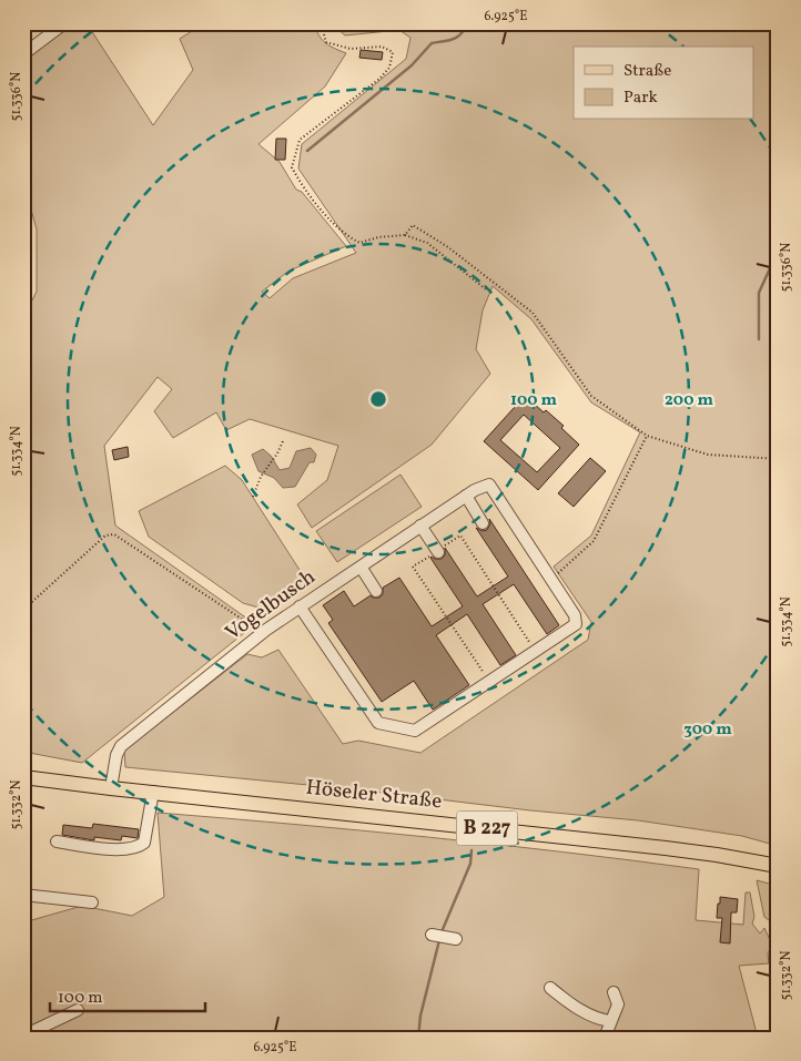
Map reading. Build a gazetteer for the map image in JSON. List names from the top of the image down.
{
  "streets": {
    "main road": ["Höseler Straße", "B 227"],
    "street": ["Vogelbusch"]
  },
  "crossings": [
    ["Vogelbusch", "B 227"],
    ["Höseler Straße", "B 227"]
  ],
  "legend": ["Straße", "Park"],
  "scale_bar": "100 m",
  "coordinates": [
    "6.925°E",
    "51.336°N",
    "51.334°N",
    "51.332°N"
  ],
  "rings": ["100 m", "200 m", "300 m"]
}
